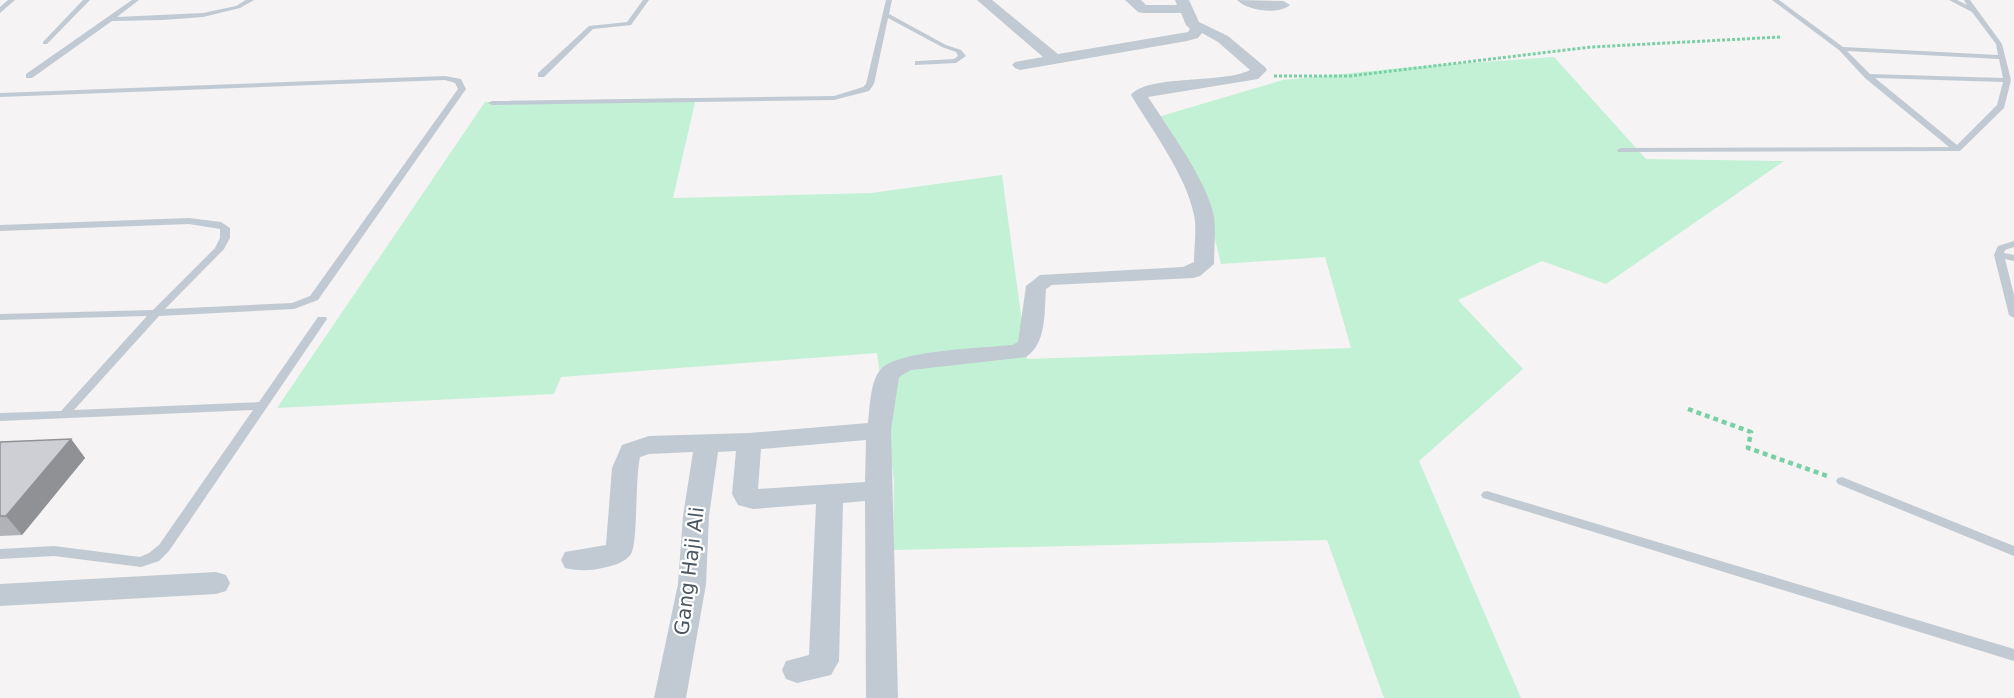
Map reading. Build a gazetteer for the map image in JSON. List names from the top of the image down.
{
  "streets": {
    "street": ["Gang Haji Ali"]
  }
}
